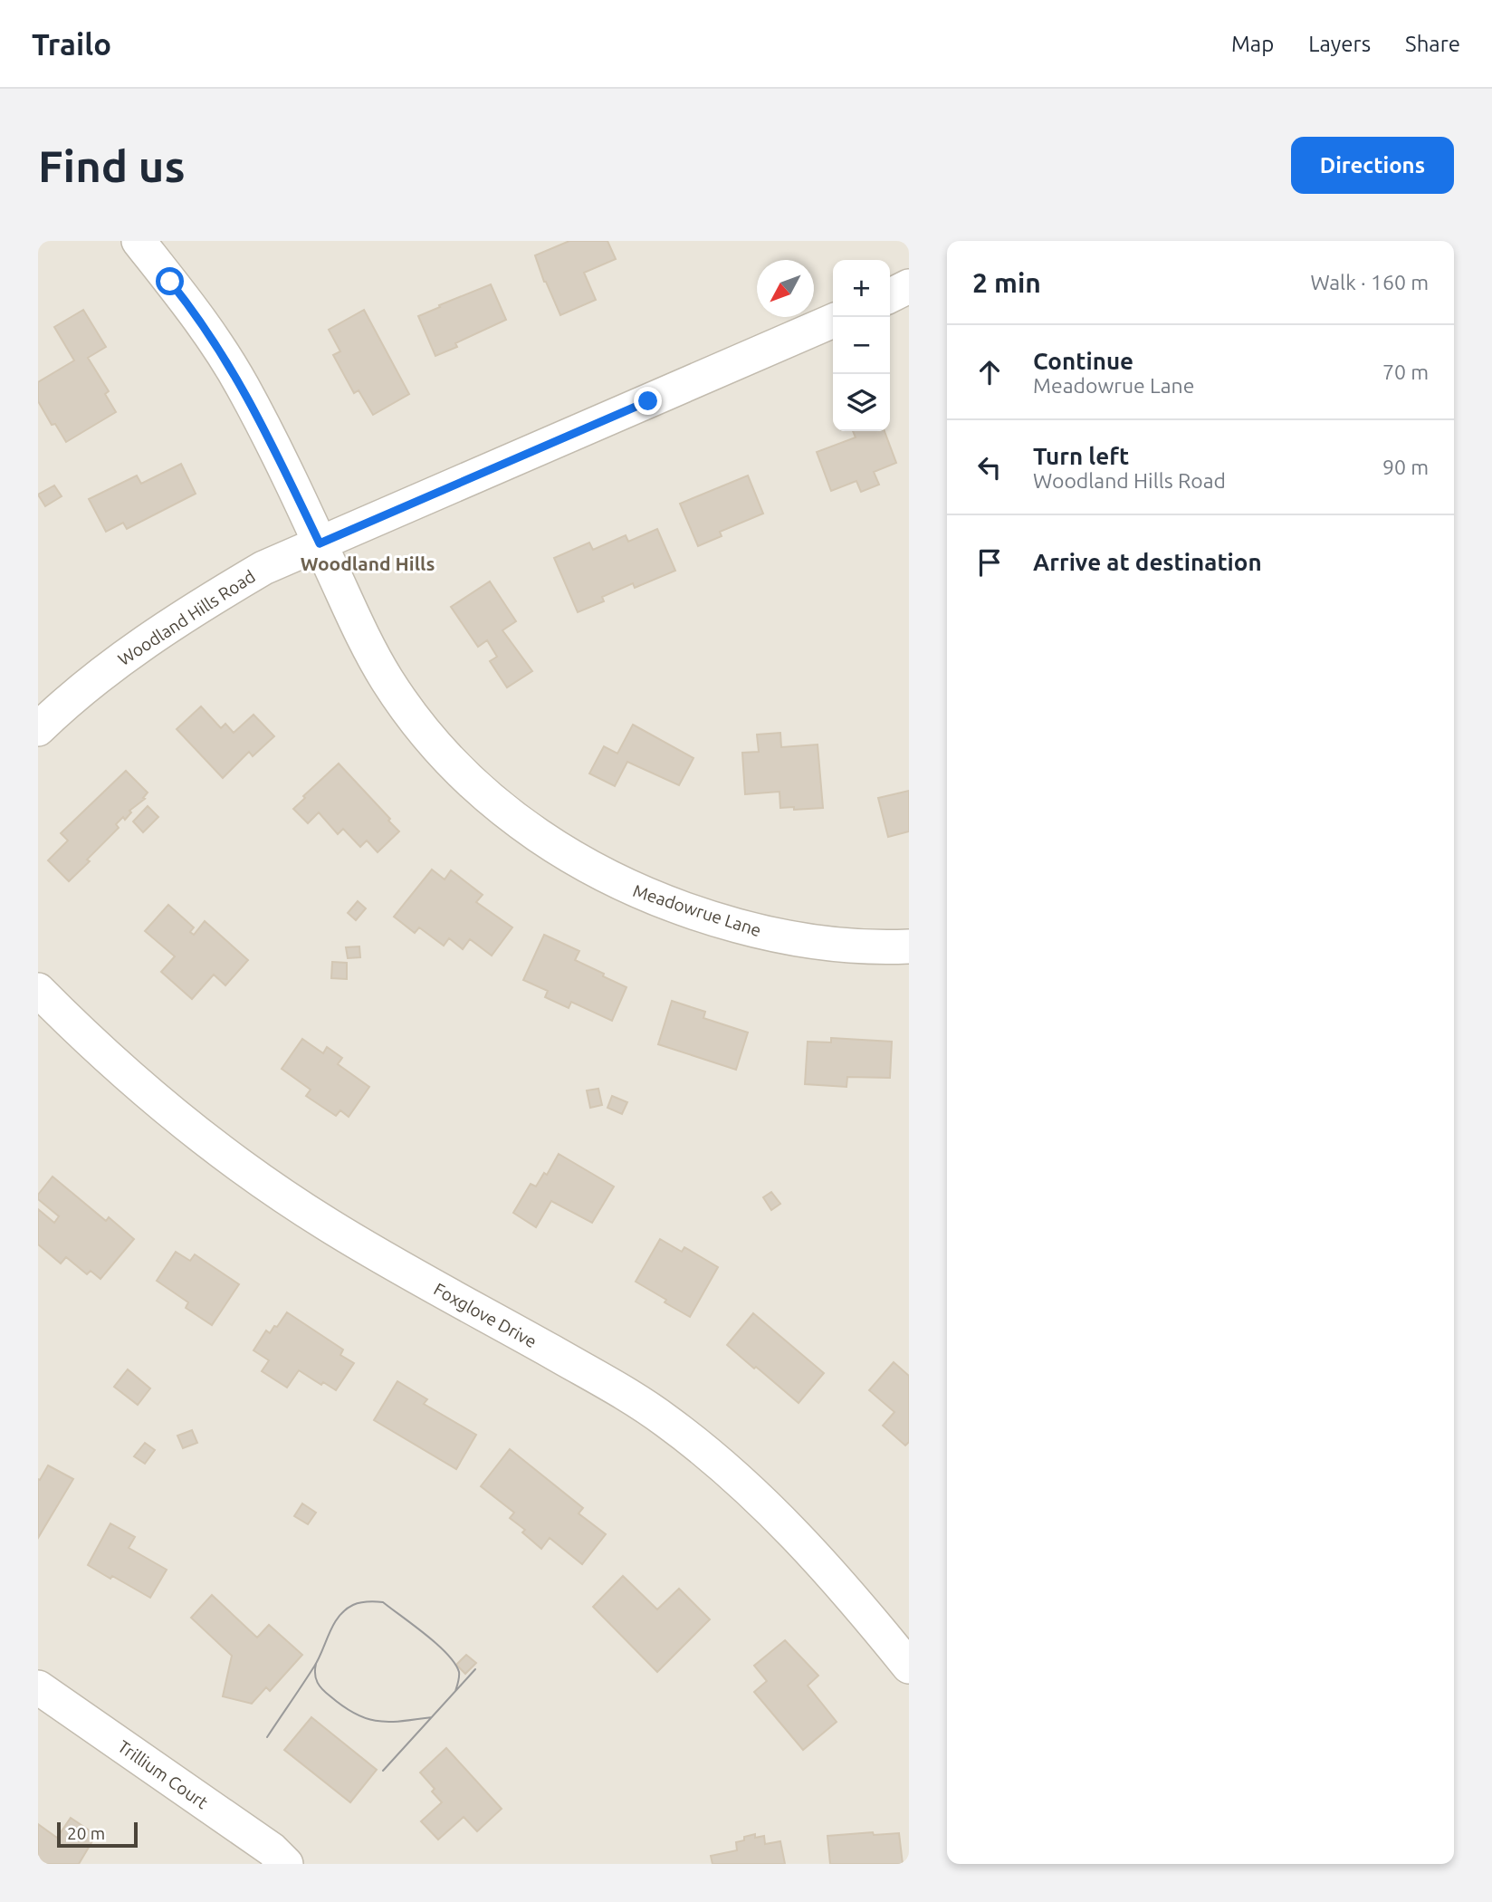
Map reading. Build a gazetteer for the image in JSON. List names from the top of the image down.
{
  "streets": {
    "street": [
      "Woodland Hills Road",
      "Meadowrue Lane",
      "Foxglove Drive",
      "Trillium Court"
    ]
  },
  "crossings": [
    ["Woodland Hills Road", "Meadowrue Lane"]
  ],
  "districts": ["Woodland Hills"],
  "scale_bar": "20 m",
  "north": "bottom left",
  "page": {
    "header": "Trailo",
    "nav": ["Map", "Layers", "Share"],
    "buttons": "Directions",
    "title": "Find us",
    "heading": ["2 min", "Walk · 160 m"],
    "map_buttons": ["+", "−"],
    "list": [
      ["Continue", "Meadowrue Lane", "70 m"],
      ["Turn left", "Woodland Hills Road", "90 m"],
      "Arrive at destination"
    ],
    "scale": "20 m"
  }
}
